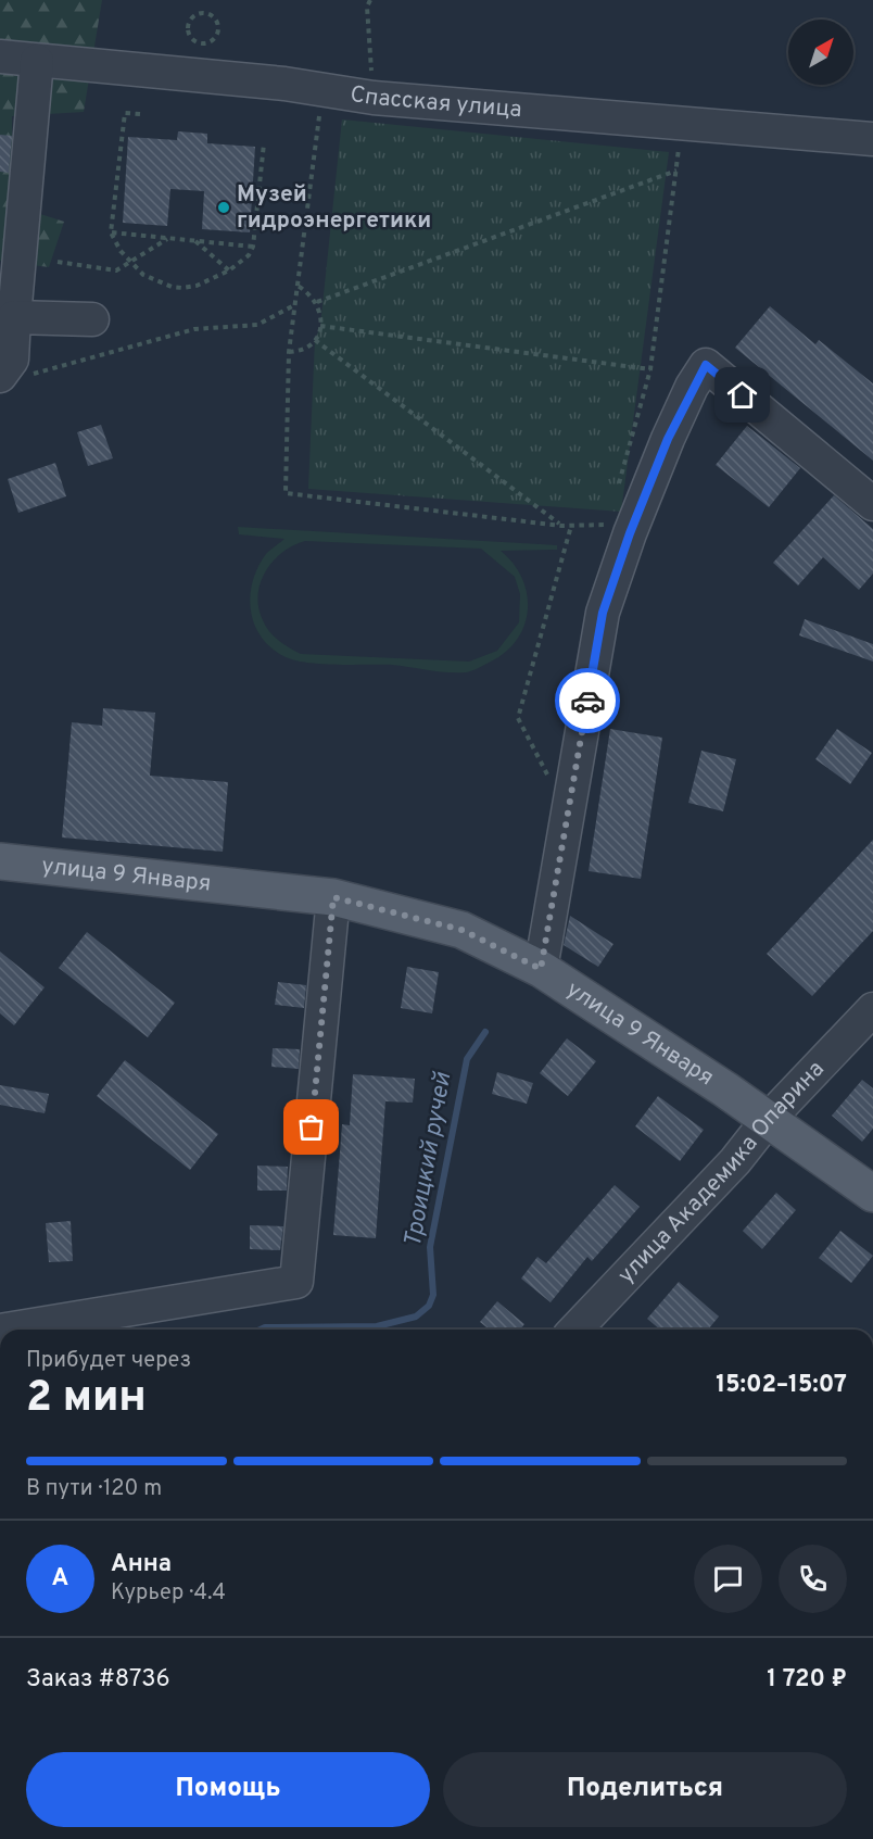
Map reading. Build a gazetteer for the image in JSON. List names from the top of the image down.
{
  "streets": {
    "main road": ["улица 9 Января"],
    "street": ["Спасская улица", "улица Академика Опарина"]
  },
  "crossings": [
    ["улица 9 Января", "улица Академика Опарина"]
  ],
  "water": ["Троицкий ручей"],
  "places": ["Музей гидроэнергетики"],
  "north": "top right",
  "page": {
    "heading": ["2 мин", "Прибудет через", "15:02–15:07"],
    "panel": [
      "Анна",
      "Курьер · 4.4",
      "Заказ #8736",
      "1 720 ₽"
    ],
    "bar": "В пути · 120 m",
    "round": "А",
    "buttons": ["Помощь", "Поделиться"]
  }
}
